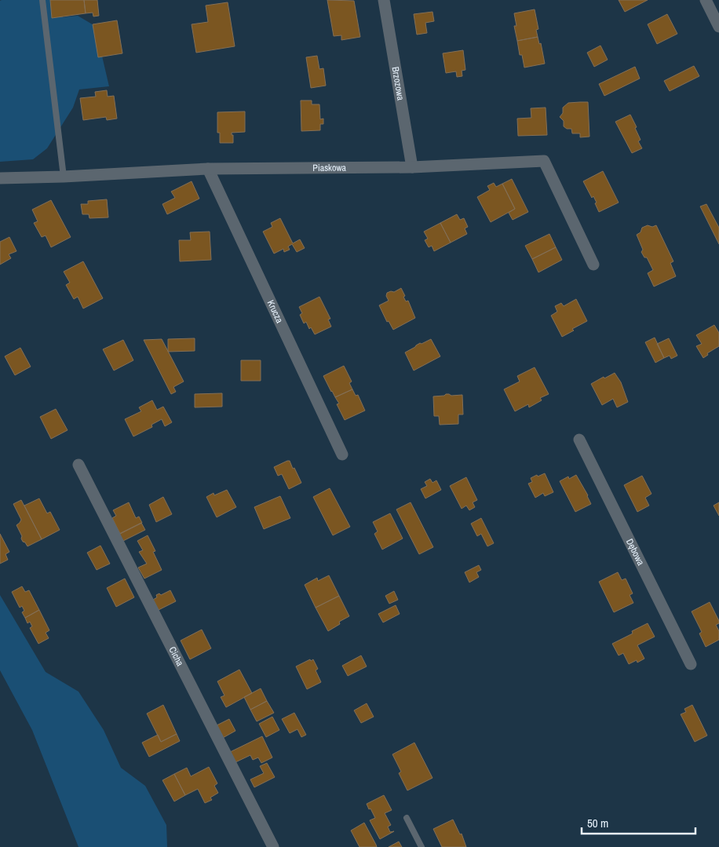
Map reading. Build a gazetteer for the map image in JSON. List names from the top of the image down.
{
  "streets": {
    "street": [
      "Brzozowa",
      "Piaskowa",
      "Krucza",
      "Dębowa",
      "Cicha"
    ]
  },
  "crossings": [
    ["Brzozowa", "Piaskowa"],
    ["Piaskowa", "Krucza"]
  ],
  "scale_bar": "50 m"
}
